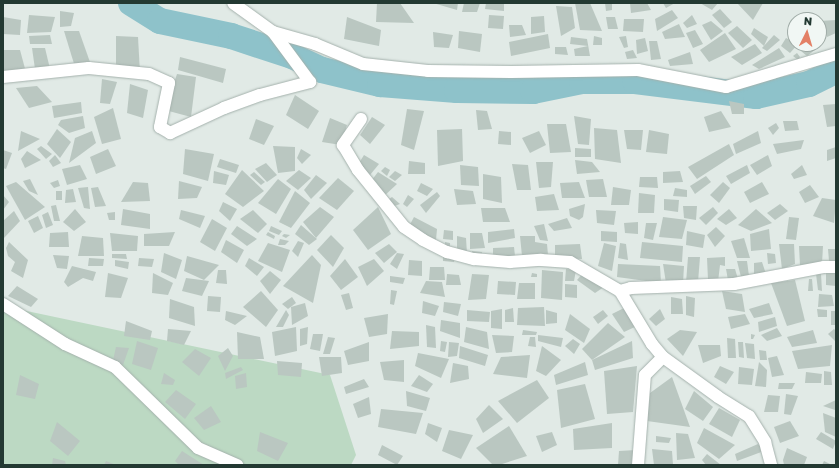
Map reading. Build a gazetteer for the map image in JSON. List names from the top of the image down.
{
  "north": "top"
}
